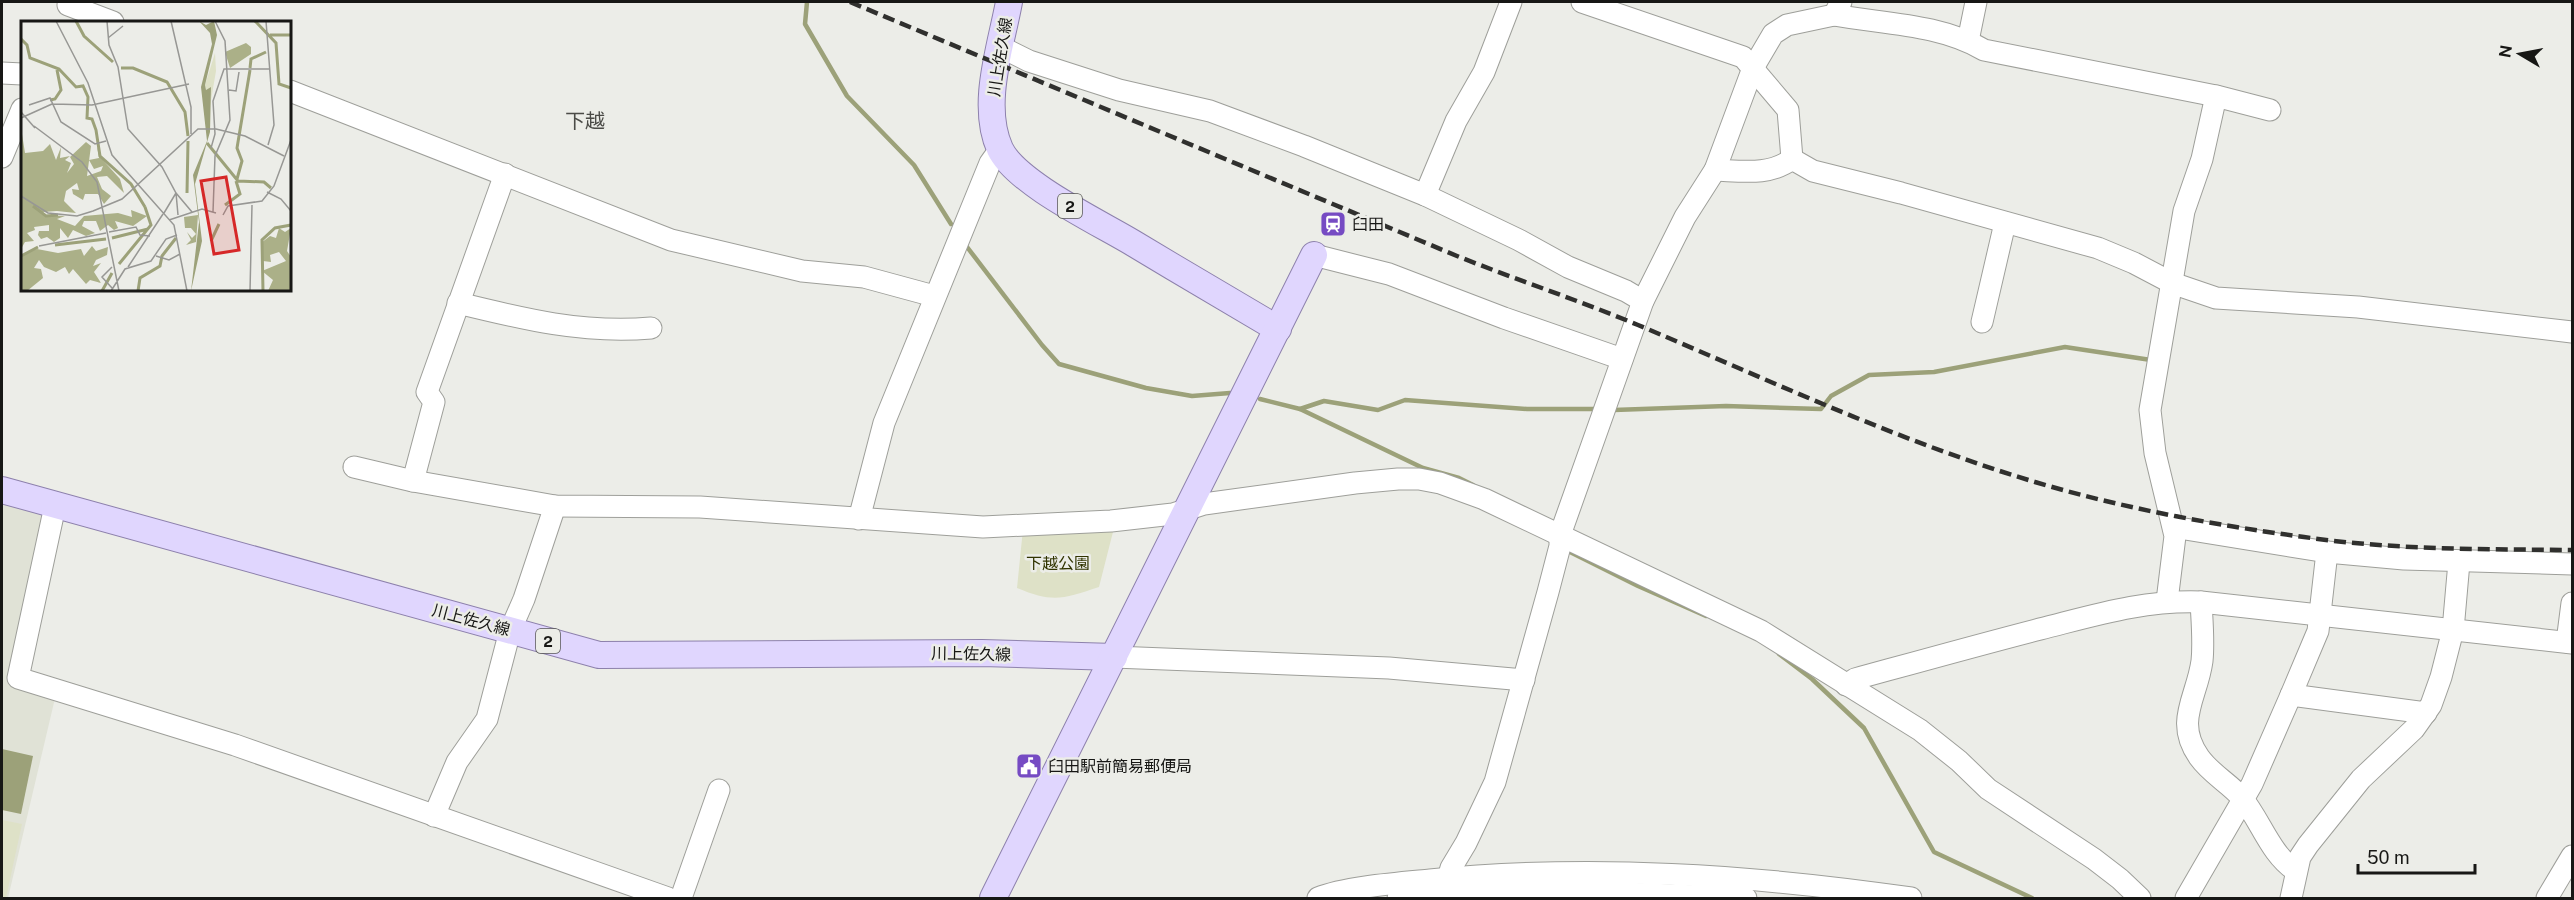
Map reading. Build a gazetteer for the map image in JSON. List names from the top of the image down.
{
  "streets": {
    "main road": ["川上佐久線", "2"]
  },
  "crossings": [
    ["川上佐久線", "2"]
  ],
  "districts": ["下越"],
  "parks": ["下越公園"],
  "places": {
    "station": ["臼田"],
    "public building": ["臼田駅前簡易郵便局"]
  },
  "scale_bar": "50 m",
  "north": "left"
}
